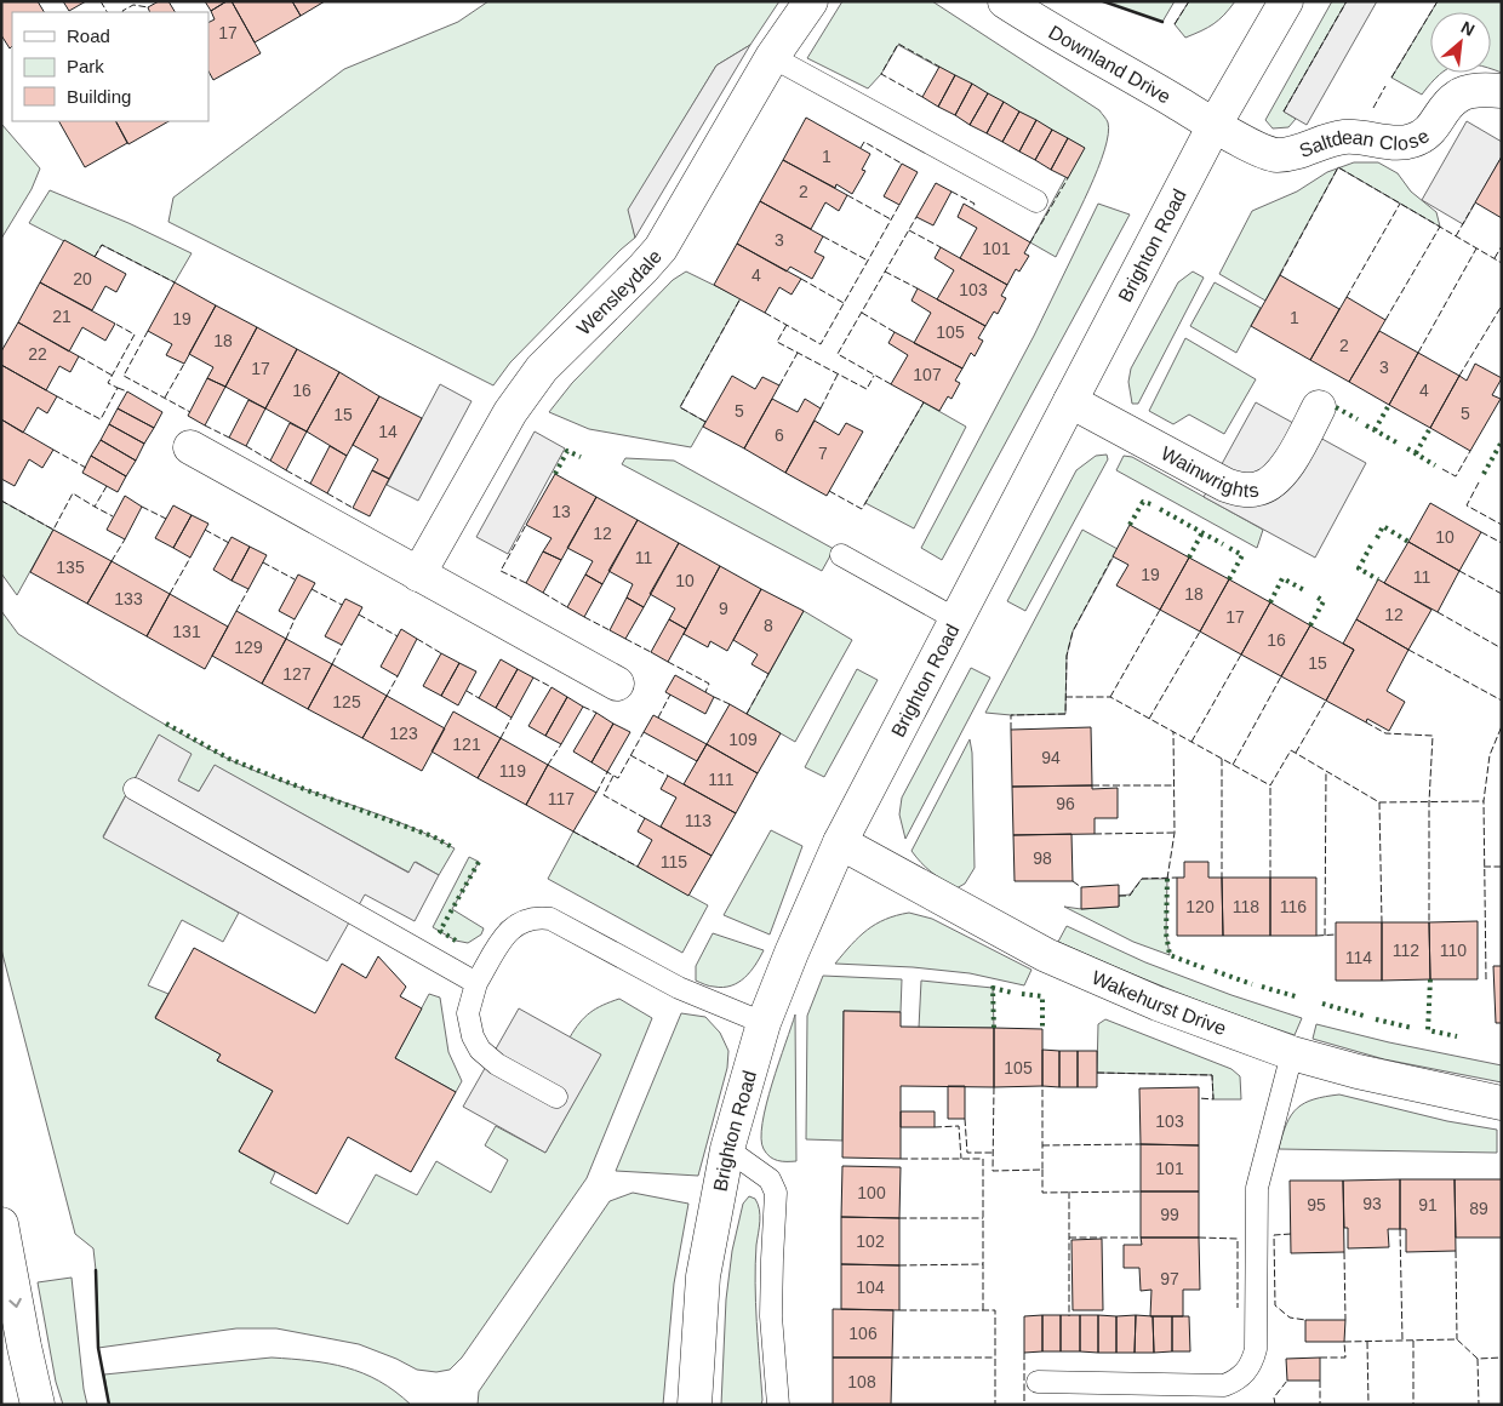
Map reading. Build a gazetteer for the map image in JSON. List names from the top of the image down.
{
  "streets": {
    "street": [
      "Downland Drive",
      "Saltdean Close",
      "Brighton Road",
      "Wensleydale",
      "Wainwrights",
      "Wakehurst Drive"
    ]
  },
  "crossings": [
    ["Downland Drive", "Saltdean Close"],
    ["Downland Drive", "Brighton Road"],
    ["Saltdean Close", "Brighton Road"],
    ["Brighton Road", "Wainwrights"],
    ["Brighton Road", "Wakehurst Drive"]
  ],
  "house_numbers": [
    "17",
    "1",
    "2",
    "3",
    "101",
    "4",
    "20",
    "103",
    "21",
    "1",
    "19",
    "105",
    "18",
    "2",
    "22",
    "3",
    "17",
    "107",
    "16",
    "4",
    "5",
    "5",
    "15",
    "14",
    "6",
    "7",
    "13",
    "12",
    "10",
    "11",
    "135",
    "19",
    "11",
    "10",
    "18",
    "133",
    "9",
    "12",
    "17",
    "8",
    "131",
    "16",
    "129",
    "15",
    "127",
    "125",
    "123",
    "109",
    "121",
    "94",
    "119",
    "111",
    "117",
    "96",
    "113",
    "98",
    "115",
    "120",
    "118",
    "116",
    "112",
    "110",
    "114",
    "105",
    "103",
    "101",
    "100",
    "93",
    "95",
    "91",
    "89",
    "99",
    "102",
    "97",
    "104",
    "106",
    "108"
  ],
  "legend": ["Road", "Park", "Building"],
  "north": "top right"
}
